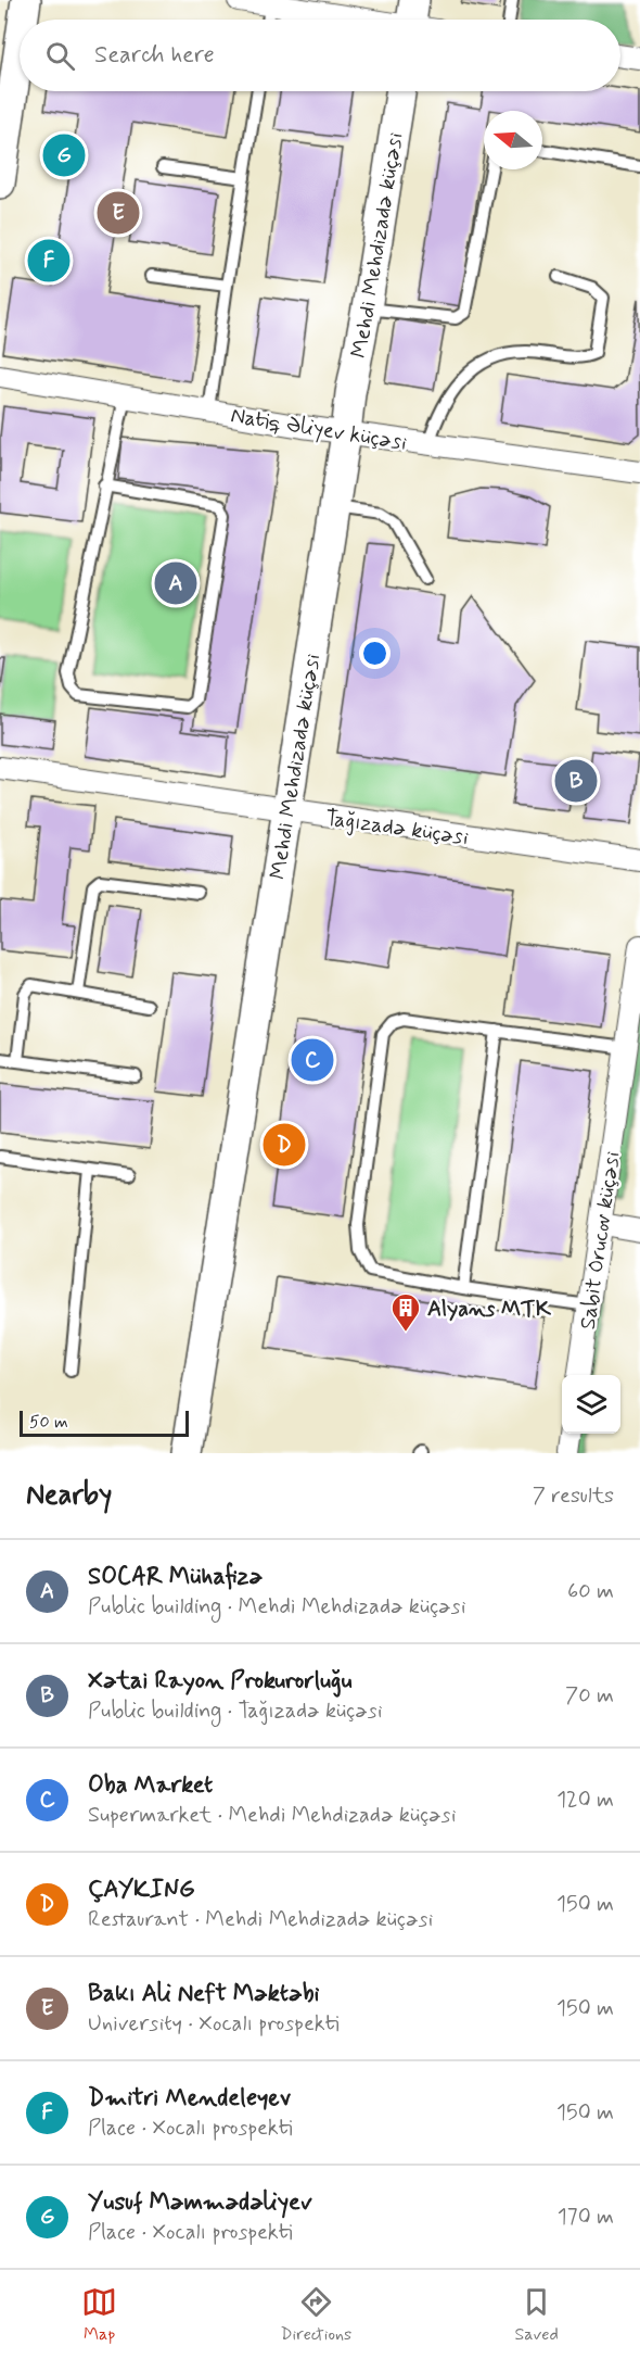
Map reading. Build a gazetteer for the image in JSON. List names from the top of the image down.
{
  "streets": {
    "street": [
      "Mehdi Mehdizadə küçəsi",
      "Natiq Əliyev küçəsi",
      "Tağızadə küçəsi",
      "Sabit Orucov küçəsi"
    ]
  },
  "crossings": [
    ["Mehdi Mehdizadə küçəsi", "Natiq Əliyev küçəsi"],
    ["Mehdi Mehdizadə küçəsi", "Tağızadə küçəsi"]
  ],
  "places": {
    "building": ["Alyans MTK"]
  },
  "scale_bar": "50 m",
  "north": "left",
  "page": {
    "search": "Search here",
    "pins": [
      "G",
      "E",
      "F",
      "A",
      "B",
      "C",
      "D"
    ],
    "scale": "50 m",
    "heading": ["Nearby", "7 results"],
    "list": [
      {
        "mark": "A",
        "name": "SOCAR Mühafizə",
        "note": "Public building · Mehdi Mehdizadə küçəsi",
        "value": "60 m"
      },
      {
        "mark": "B",
        "name": "Xətai Rayon Prokurorluğu",
        "note": "Public building · Tağızadə küçəsi",
        "value": "70 m"
      },
      {
        "mark": "C",
        "name": "Oba Market",
        "note": "Supermarket · Mehdi Mehdizadə küçəsi",
        "value": "120 m"
      },
      {
        "mark": "D",
        "name": "ÇAYKING",
        "note": "Restaurant · Mehdi Mehdizadə küçəsi",
        "value": "150 m"
      },
      {
        "mark": "E",
        "name": "Bakı Ali Neft Məktəbi",
        "note": "University · Xocalı prospekti",
        "value": "150 m"
      },
      {
        "mark": "F",
        "name": "Dmitri Mendeleyev",
        "note": "Place · Xocalı prospekti",
        "value": "150 m"
      },
      {
        "mark": "G",
        "name": "Yusuf Məmmədəliyev",
        "note": "Place · Xocalı prospekti",
        "value": "170 m"
      }
    ],
    "nav": ["Map", "Directions", "Saved"]
  }
}
